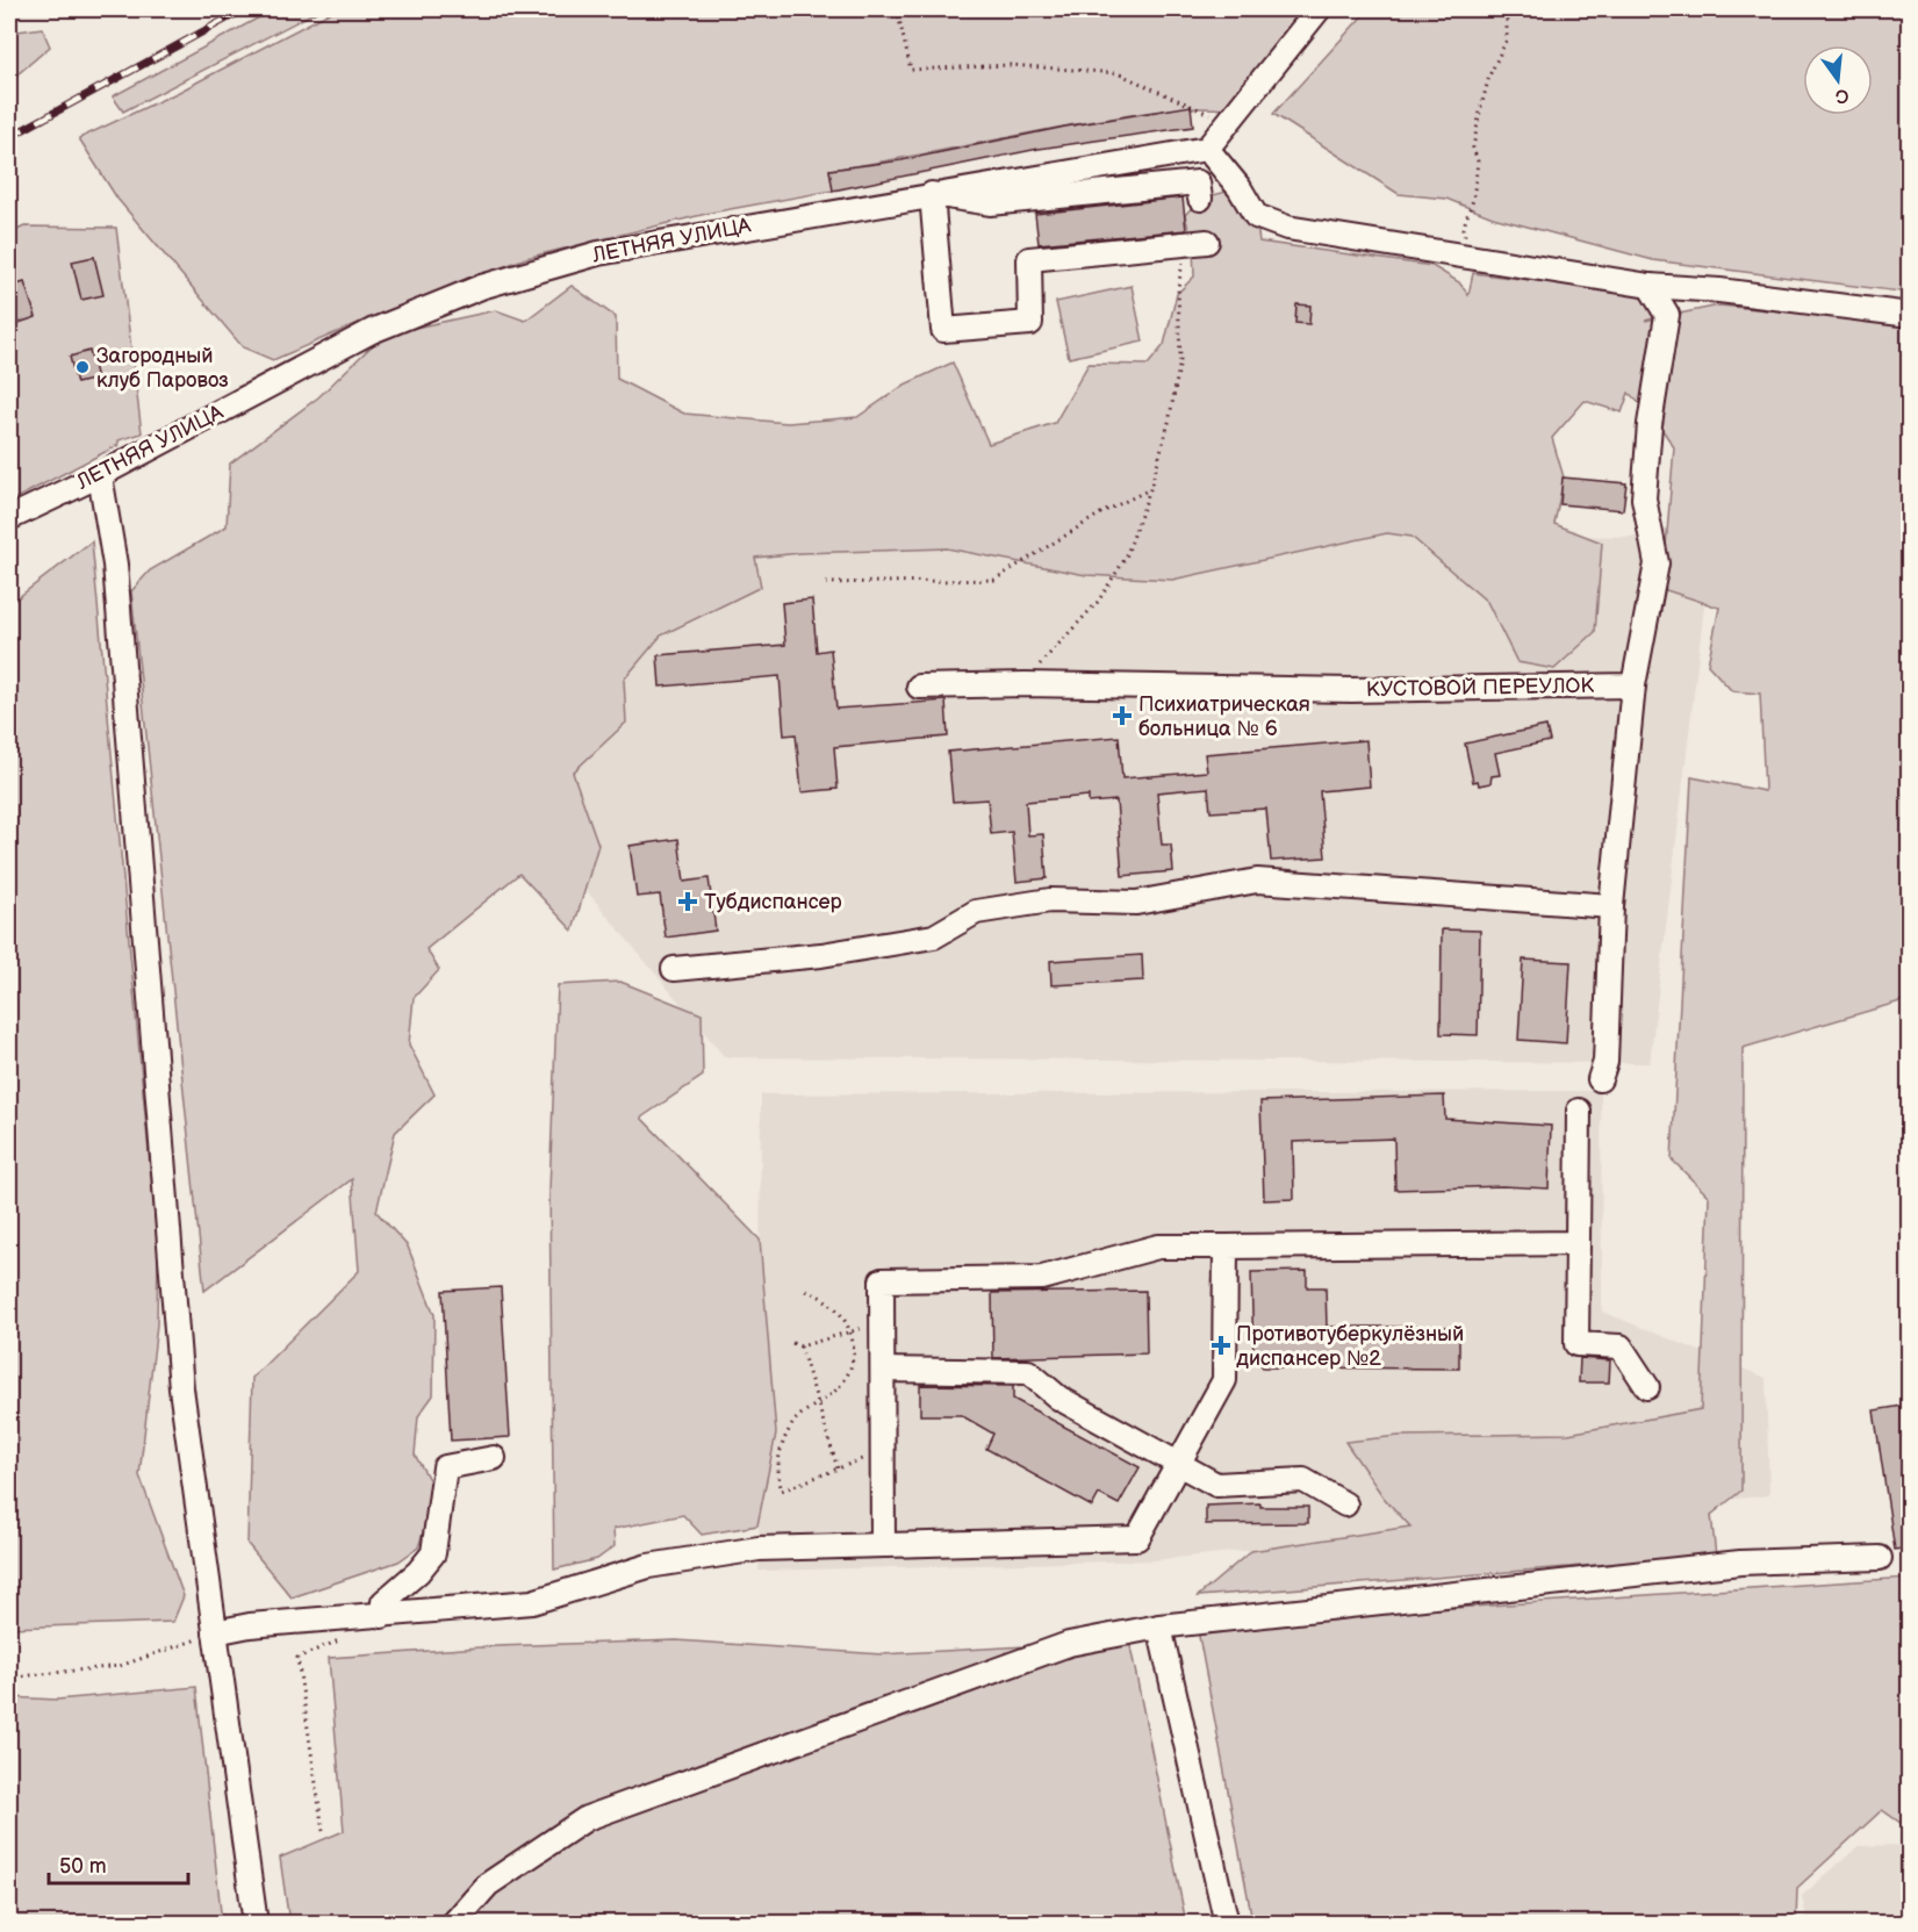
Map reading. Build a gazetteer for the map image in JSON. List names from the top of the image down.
{
  "streets": {
    "street": ["ЛЕТНЯЯ УЛИЦА", "КУСТОВОЙ ПЕРЕУЛОК"]
  },
  "places": {
    "other": ["Загородный клуб Паровоз"],
    "health": ["Психиатрическая больница № 6", "Тубдиспансер", "Противотуберкулёзный диспансер №2"]
  },
  "scale_bar": "50 m",
  "north": "bottom"
}
